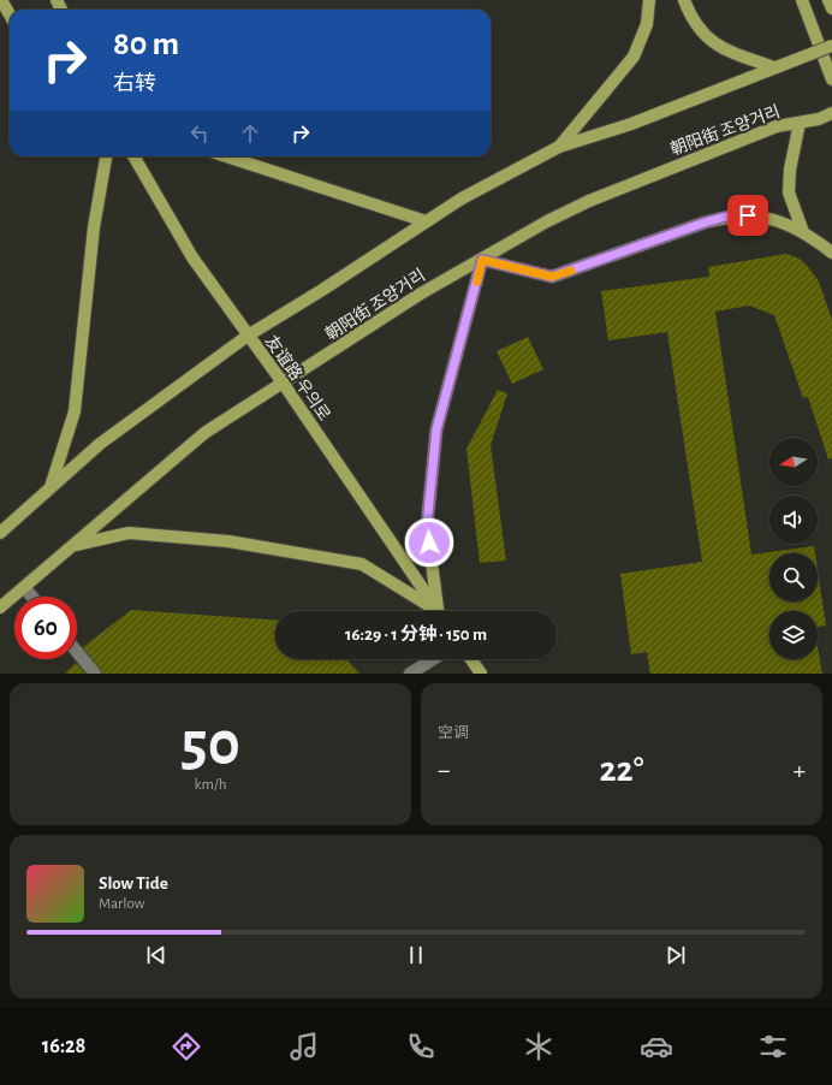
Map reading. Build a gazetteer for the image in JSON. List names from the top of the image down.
{
  "streets": {
    "main road": ["朝阳街 조양거리", "友谊路 우의로"]
  },
  "crossings": [
    ["朝阳街 조양거리", "友谊路 우의로"]
  ],
  "north": "left",
  "page": {
    "turn": ["80 m", "右转"],
    "limit": "60",
    "trip": "16:29 · 1 分钟 · 150 m",
    "tile": [
      ["50", "km/h"],
      "空调"
    ],
    "heat": ["−", "22°", "+"],
    "song": ["Slow Tide", "Marlow"],
    "tabs": "16:28"
  }
}
